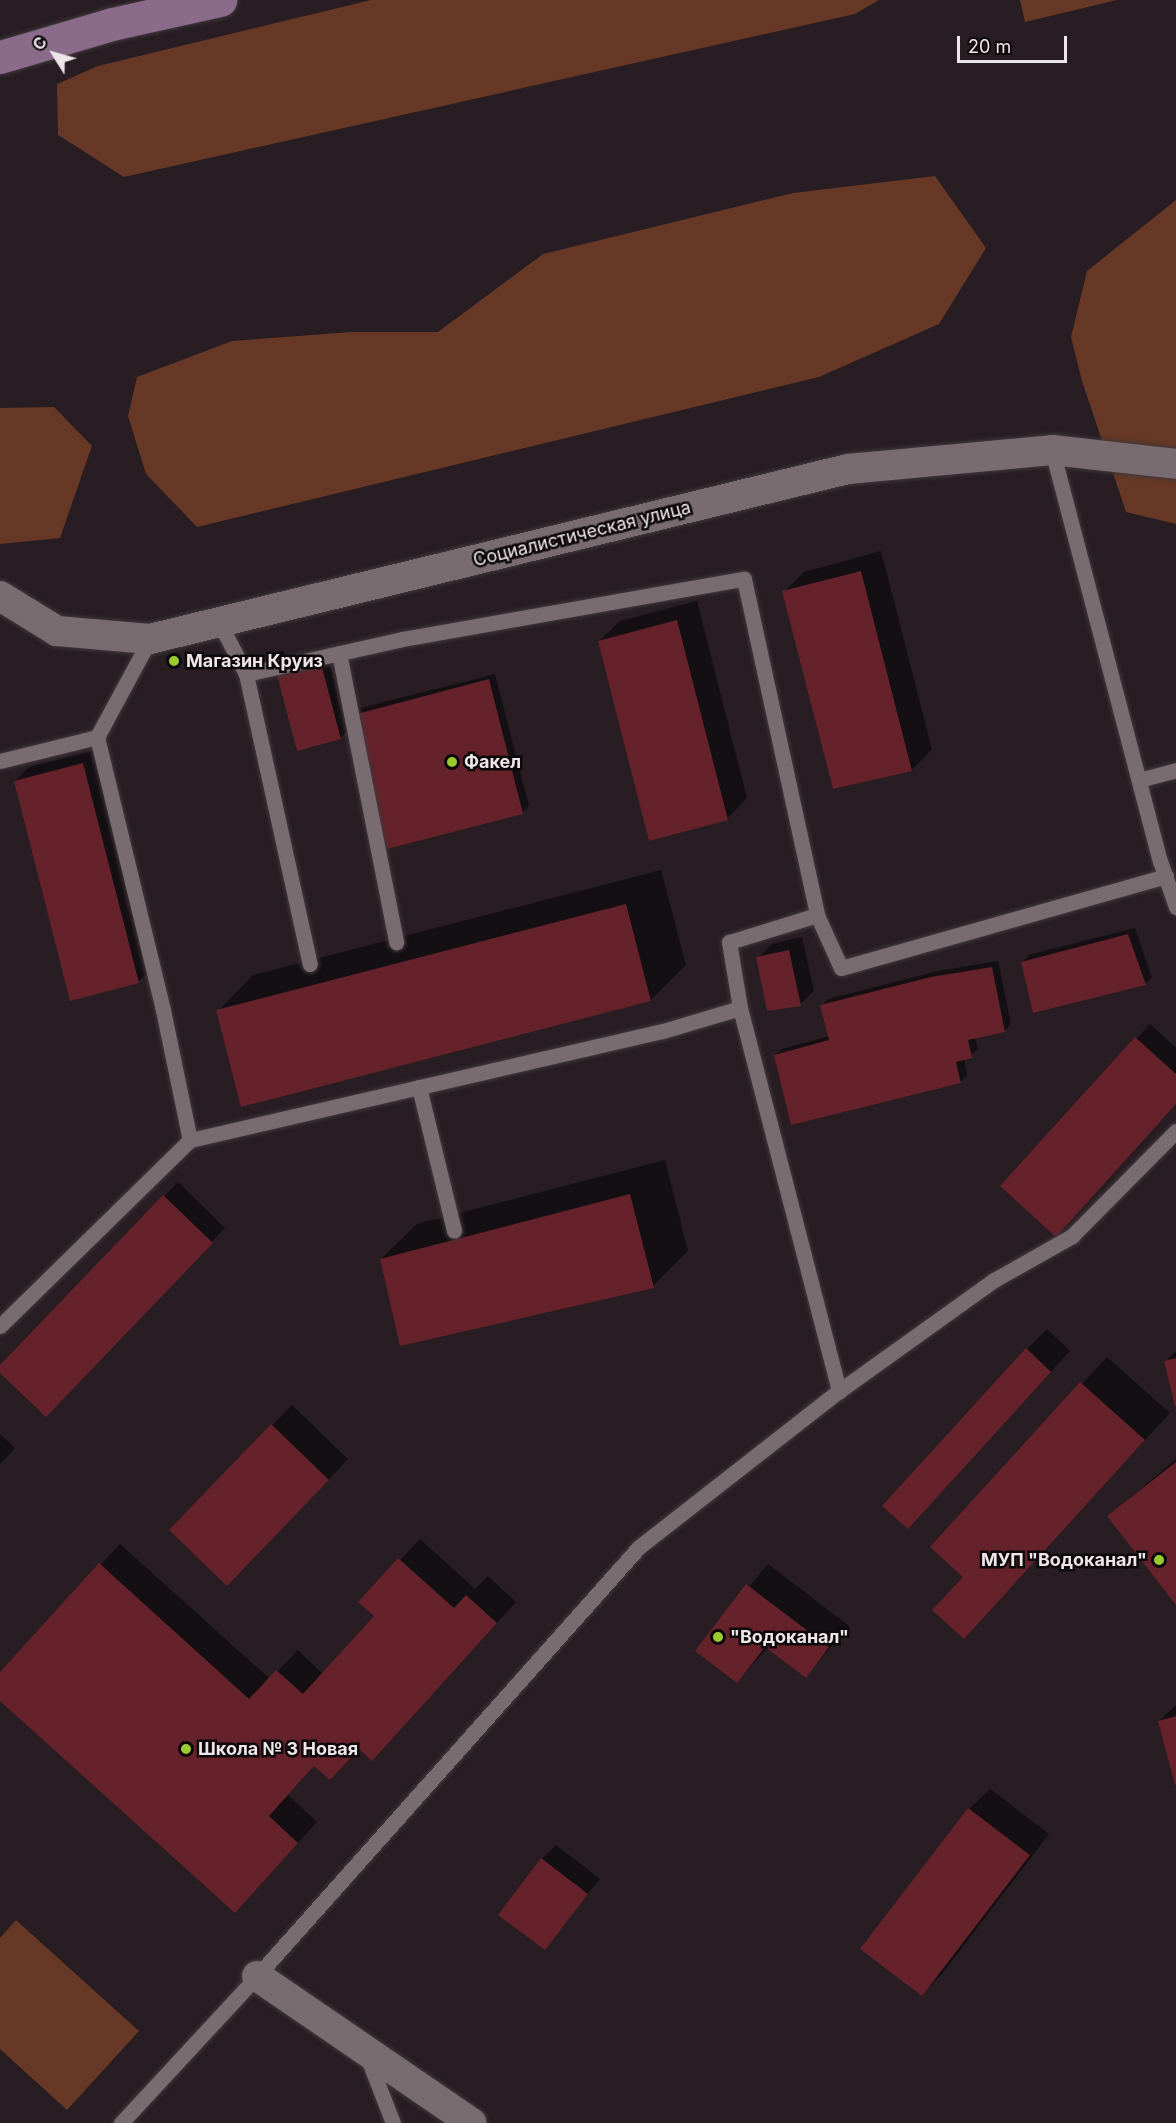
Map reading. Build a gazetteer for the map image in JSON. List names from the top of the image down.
{
  "streets": {
    "street": ["Социалистическая улица"]
  },
  "places": [
    "Магазин Круиз",
    "Факел",
    "МУП \"Водоканал\"",
    "\"Водоканал\"",
    "Школа № 3 Новая"
  ],
  "scale_bar": "20 m",
  "north": "top left"
}
